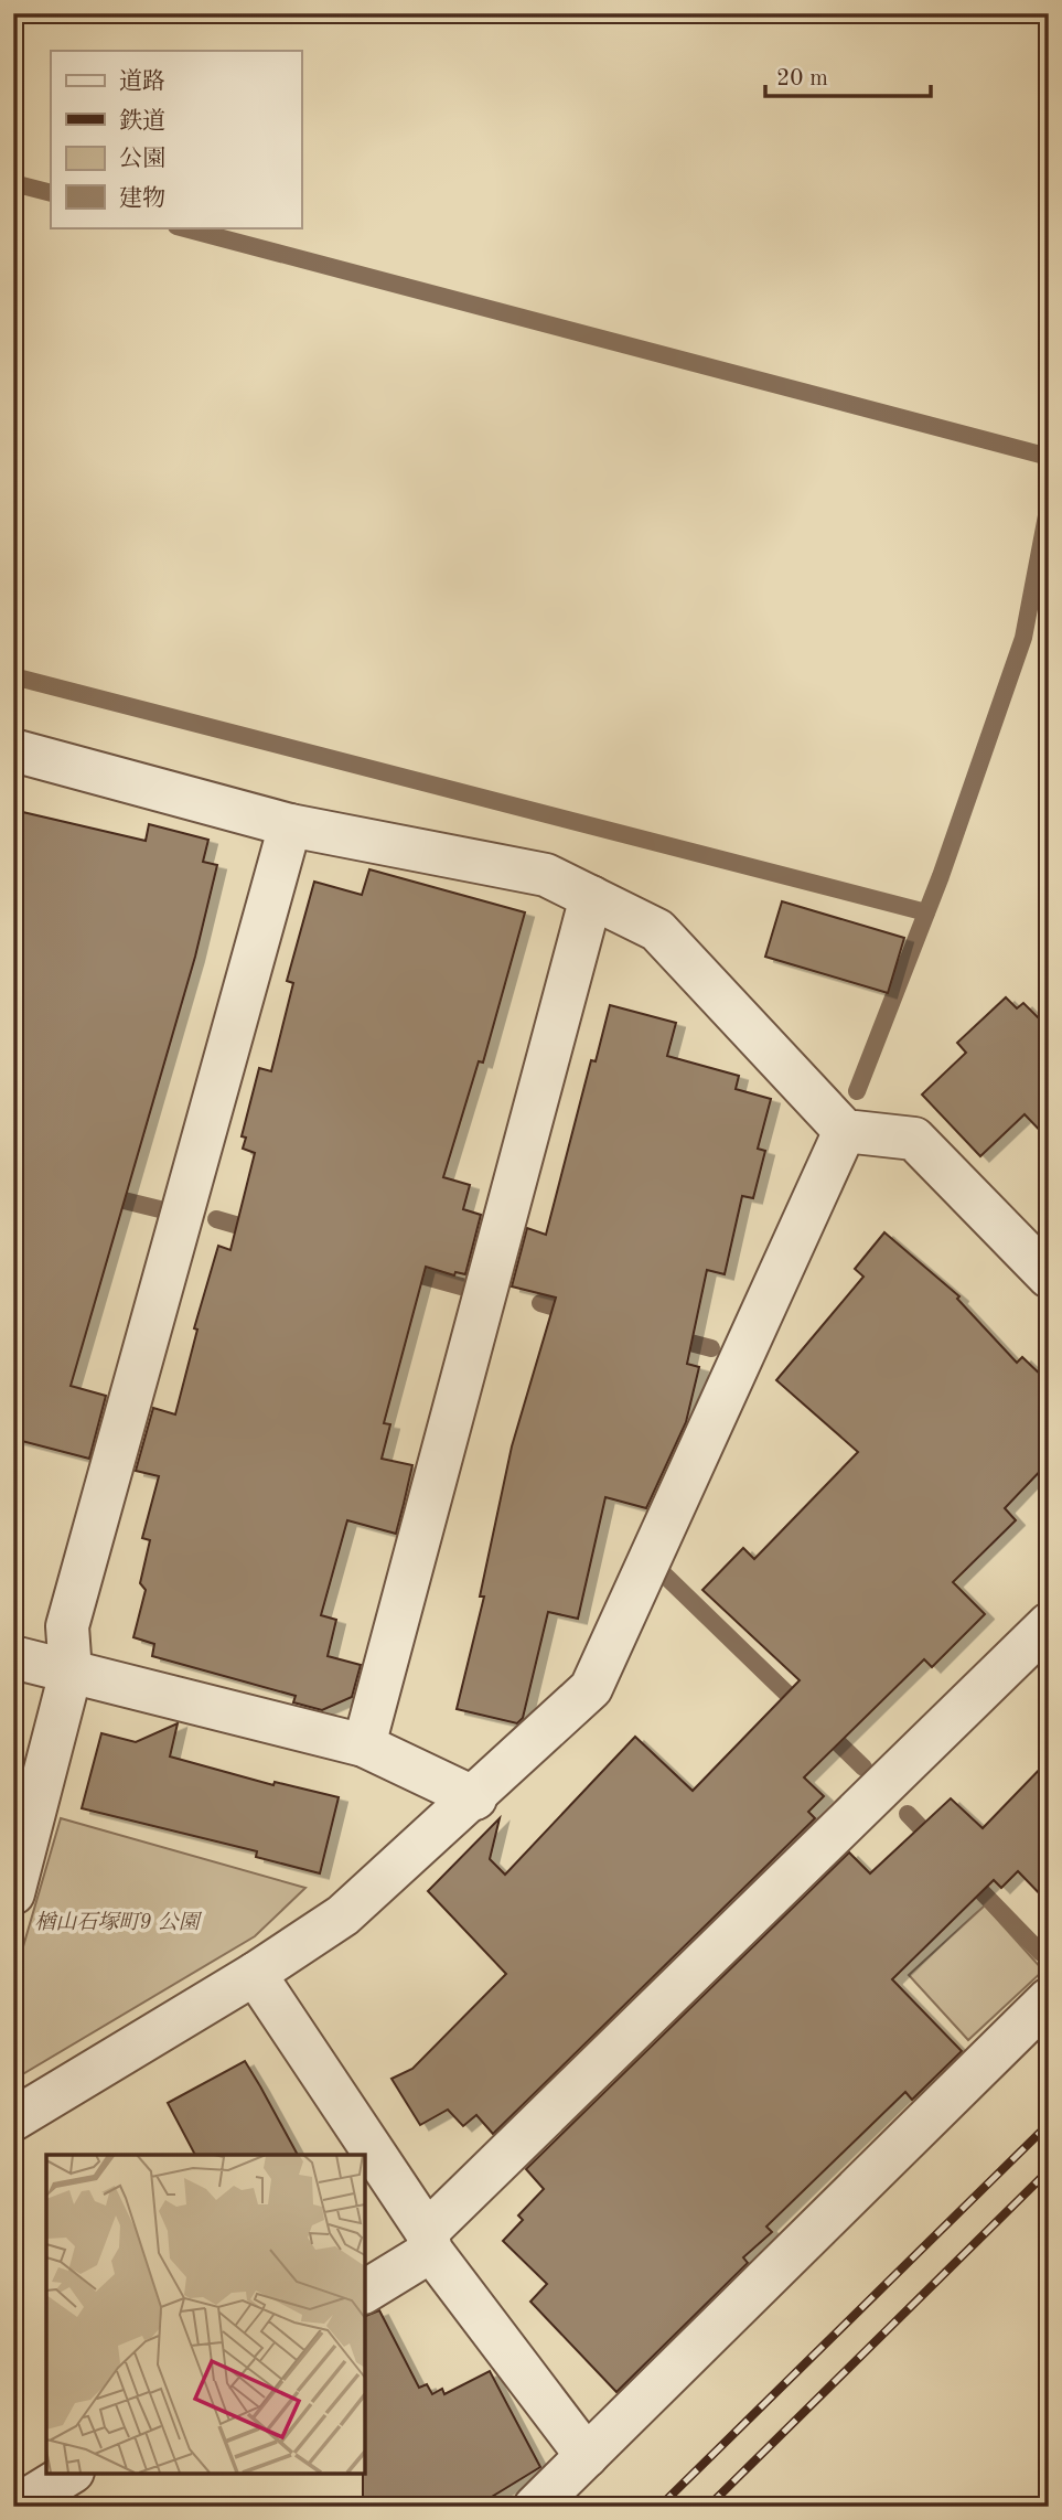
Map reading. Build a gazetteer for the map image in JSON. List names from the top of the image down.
{
  "parks": ["楢山石塚町9 公園"],
  "legend": [
    "道路",
    "鉄道",
    "公園",
    "建物"
  ],
  "scale_bar": "20 m"
}
